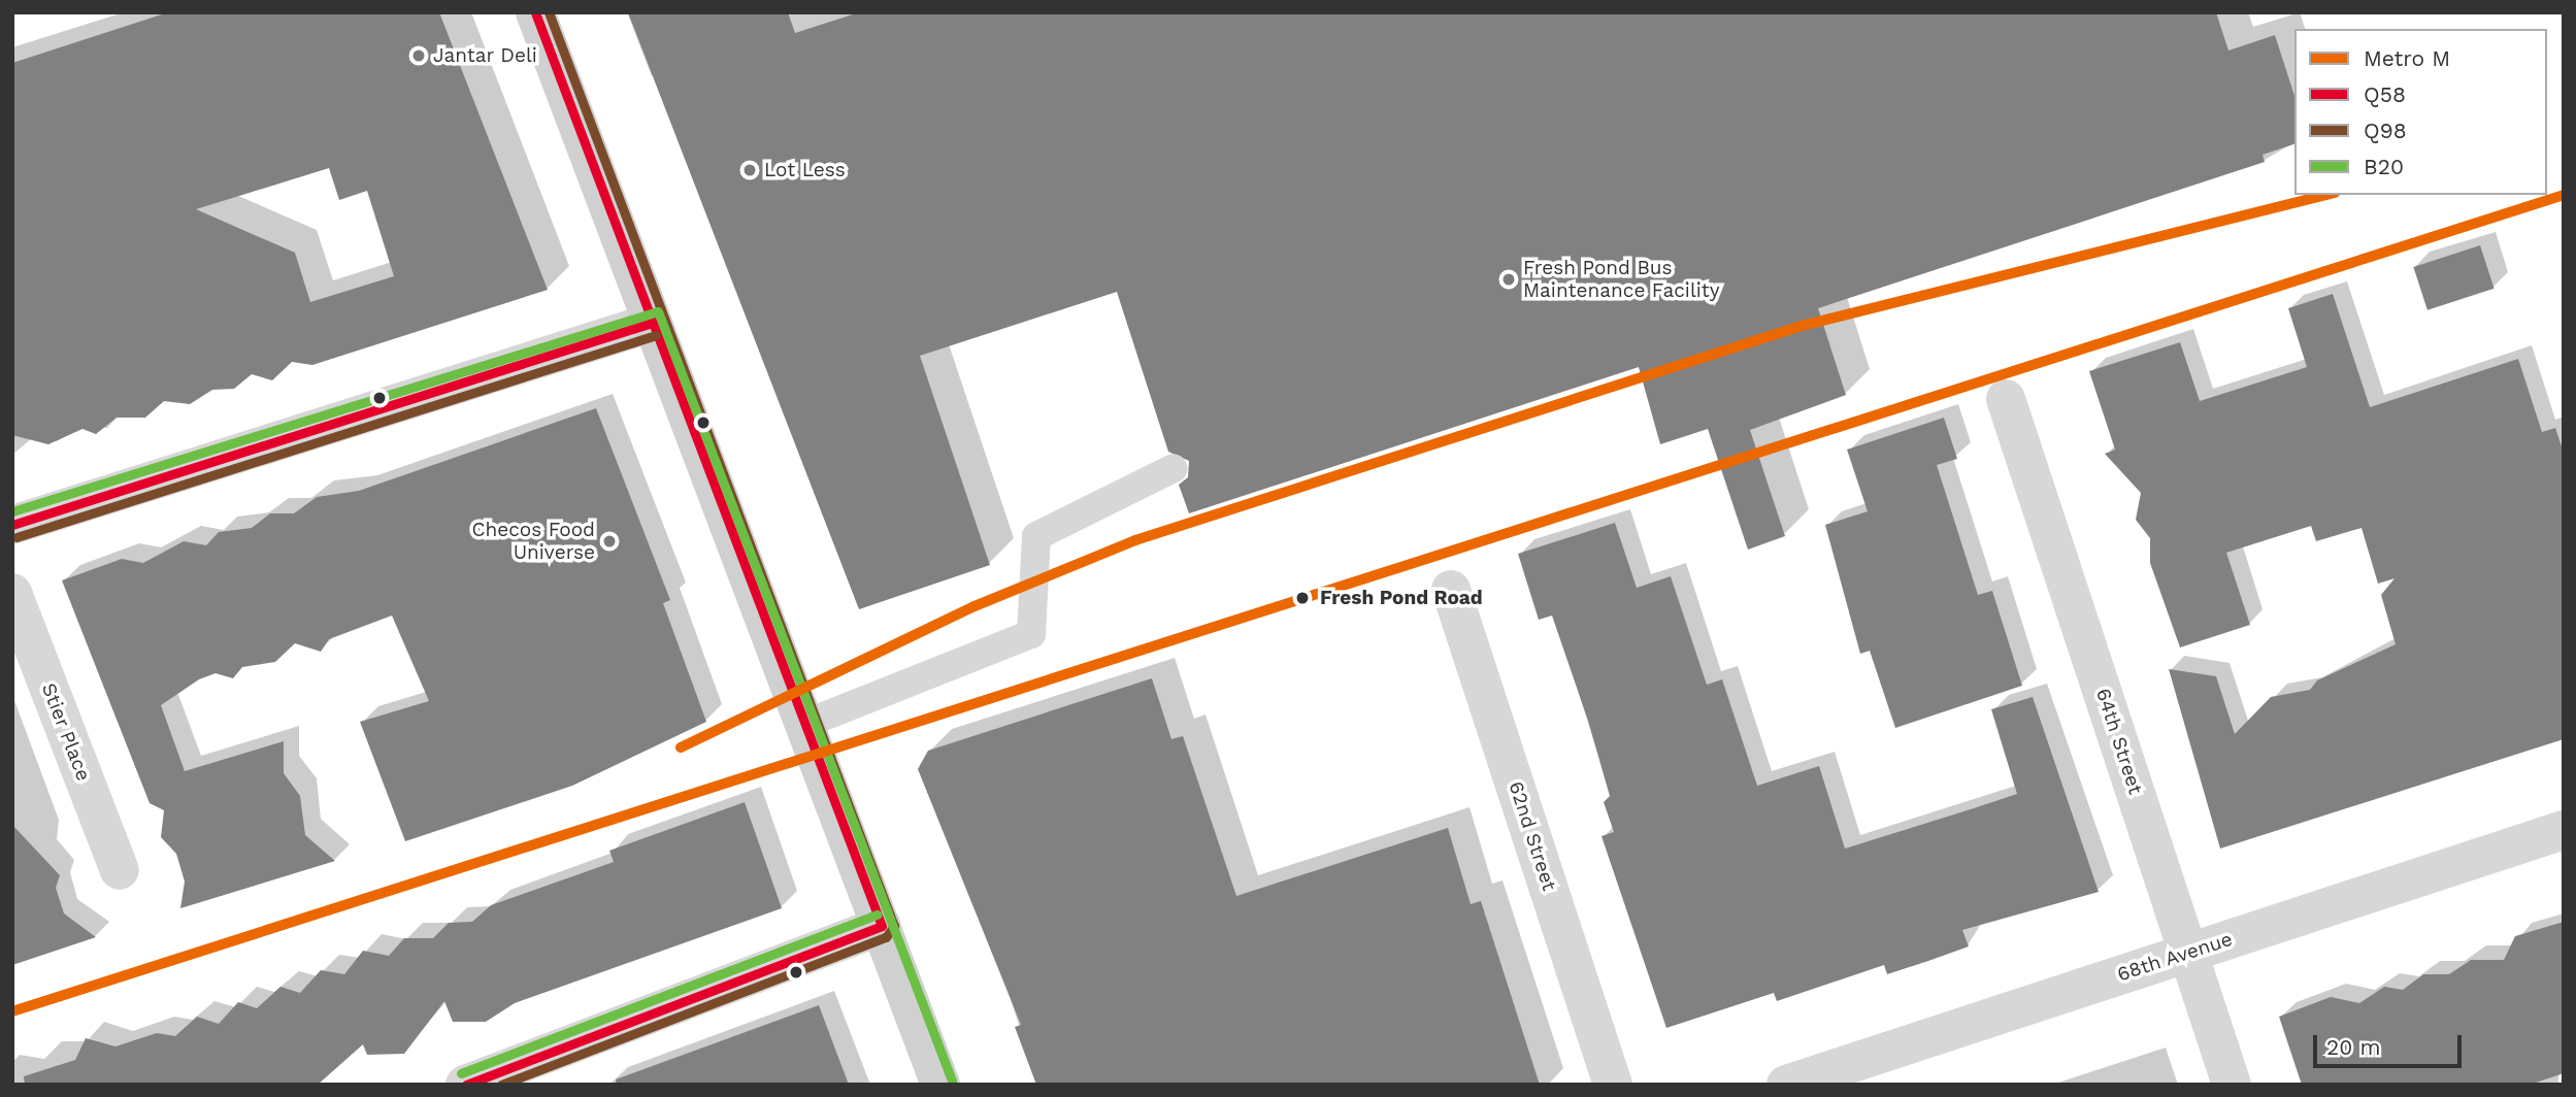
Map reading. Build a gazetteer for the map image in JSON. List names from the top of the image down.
{
  "streets": {
    "street": [
      "Stier Place",
      "64th Street",
      "62nd Street",
      "68th Avenue"
    ]
  },
  "crossings": [
    ["64th Street", "68th Avenue"]
  ],
  "places": [
    "Jantar Deli",
    "Lot Less",
    "Fresh Pond Bus Maintenance Facility",
    "Checos Food Universe",
    "Fresh Pond Road"
  ],
  "lines": [
    "transit line Q58",
    "transit line Q98",
    "metro line M",
    "transit line B20"
  ],
  "legend": [
    "Metro M",
    "Q58",
    "Q98",
    "B20"
  ],
  "scale_bar": "20 m"
}
